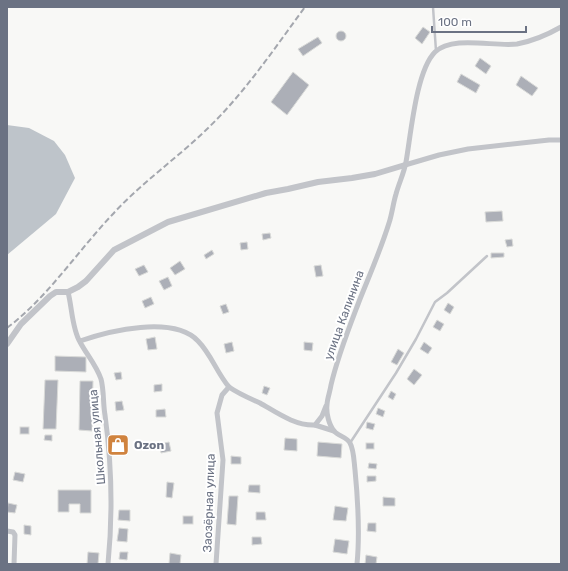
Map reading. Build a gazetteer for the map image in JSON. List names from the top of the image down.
{
  "streets": {
    "street": ["улица Калинина", "Школьная улица", "Заозёрная улица"]
  },
  "places": {
    "shop": ["Ozon"]
  },
  "scale_bar": "100 m"
}
